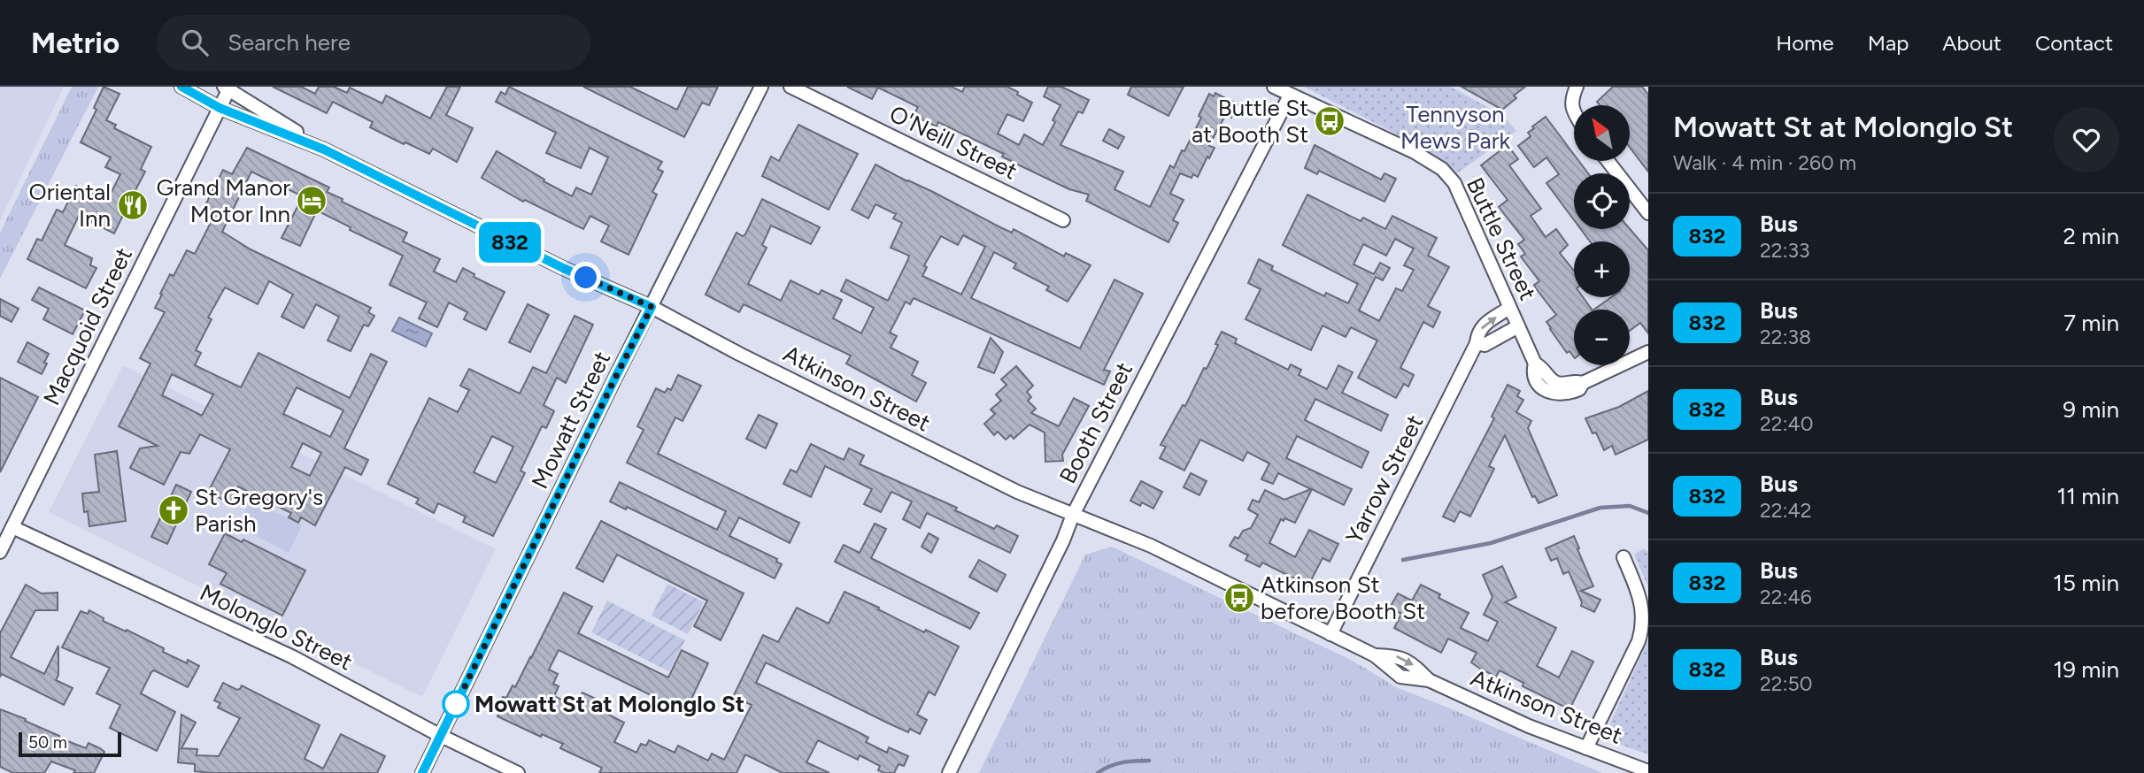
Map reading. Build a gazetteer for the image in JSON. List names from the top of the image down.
{
  "streets": {
    "street": [
      "O'Neill Street",
      "Buttle Street",
      "Macquoid Street",
      "Atkinson Street",
      "Mowatt Street",
      "Booth Street",
      "Yarrow Street",
      "Molonglo Street"
    ]
  },
  "crossings": [
    ["Buttle Street", "Booth Street"],
    ["Buttle Street", "Yarrow Street"],
    ["Macquoid Street", "Atkinson Street"],
    ["Macquoid Street", "Molonglo Street"],
    ["Atkinson Street", "Mowatt Street"],
    ["Atkinson Street", "Booth Street"],
    ["Atkinson Street", "Yarrow Street"],
    ["Mowatt Street", "Molonglo Street"]
  ],
  "parks": ["Tennyson Mews Park"],
  "places": {
    "bus stop": ["Buttle St at Booth St", "Atkinson St before Booth St"],
    "hotel": ["Grand Manor Motor Inn"],
    "restaurant": ["Oriental Inn"],
    "church": ["St Gregory's Parish"],
    "other": ["Mowatt St at Molonglo St"]
  },
  "lines": ["bus line 832"],
  "scale_bar": "50 m",
  "north": "top left",
  "page": {
    "header": "Metrio",
    "search": "Search here",
    "nav": [
      "Home",
      "Map",
      "About",
      "Contact"
    ],
    "on_map": "832",
    "heading": ["Mowatt St at Molonglo St", "Walk · 4 min · 260 m"],
    "map_buttons": ["+", "−"],
    "list": [
      {
        "mark": "832",
        "name": "Bus",
        "note": "22:33",
        "value": "2 min"
      },
      {
        "mark": "832",
        "name": "Bus",
        "note": "22:38",
        "value": "7 min"
      },
      {
        "mark": "832",
        "name": "Bus",
        "note": "22:40",
        "value": "9 min"
      },
      {
        "mark": "832",
        "name": "Bus",
        "note": "22:42",
        "value": "11 min"
      },
      {
        "mark": "832",
        "name": "Bus",
        "note": "22:46",
        "value": "15 min"
      },
      {
        "mark": "832",
        "name": "Bus",
        "note": "22:50",
        "value": "19 min"
      }
    ],
    "scale": "50 m"
  }
}
